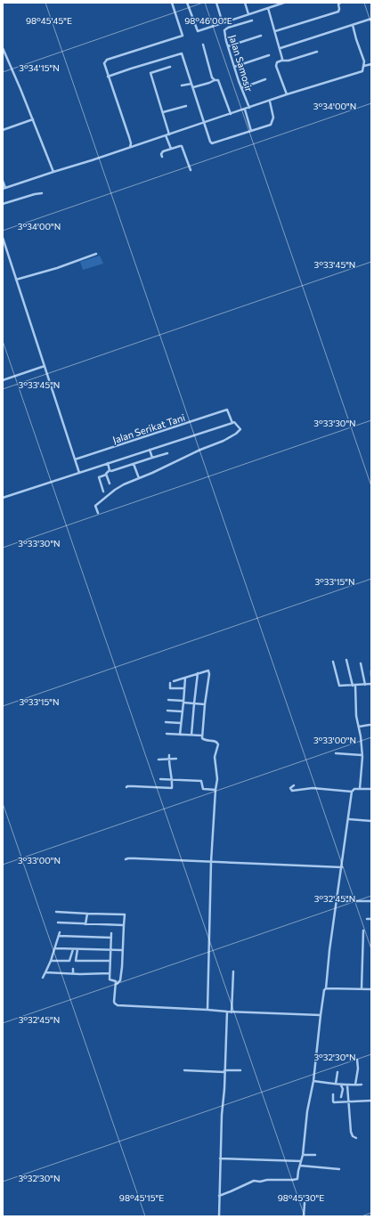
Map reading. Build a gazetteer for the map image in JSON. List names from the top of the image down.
{
  "streets": {
    "street": ["Jalan Samosir", "Jalan Serikat Tani"]
  },
  "coordinates": [
    "98°45'45\"E",
    "98°46'00\"E",
    "3°34'15\"N",
    "3°34'00\"N",
    "3°33'45\"N",
    "3°33'30\"N",
    "3°33'15\"N",
    "3°33'00\"N",
    "3°32'45\"N",
    "3°32'30\"N",
    "98°45'15\"E",
    "98°45'30\"E"
  ]
}
